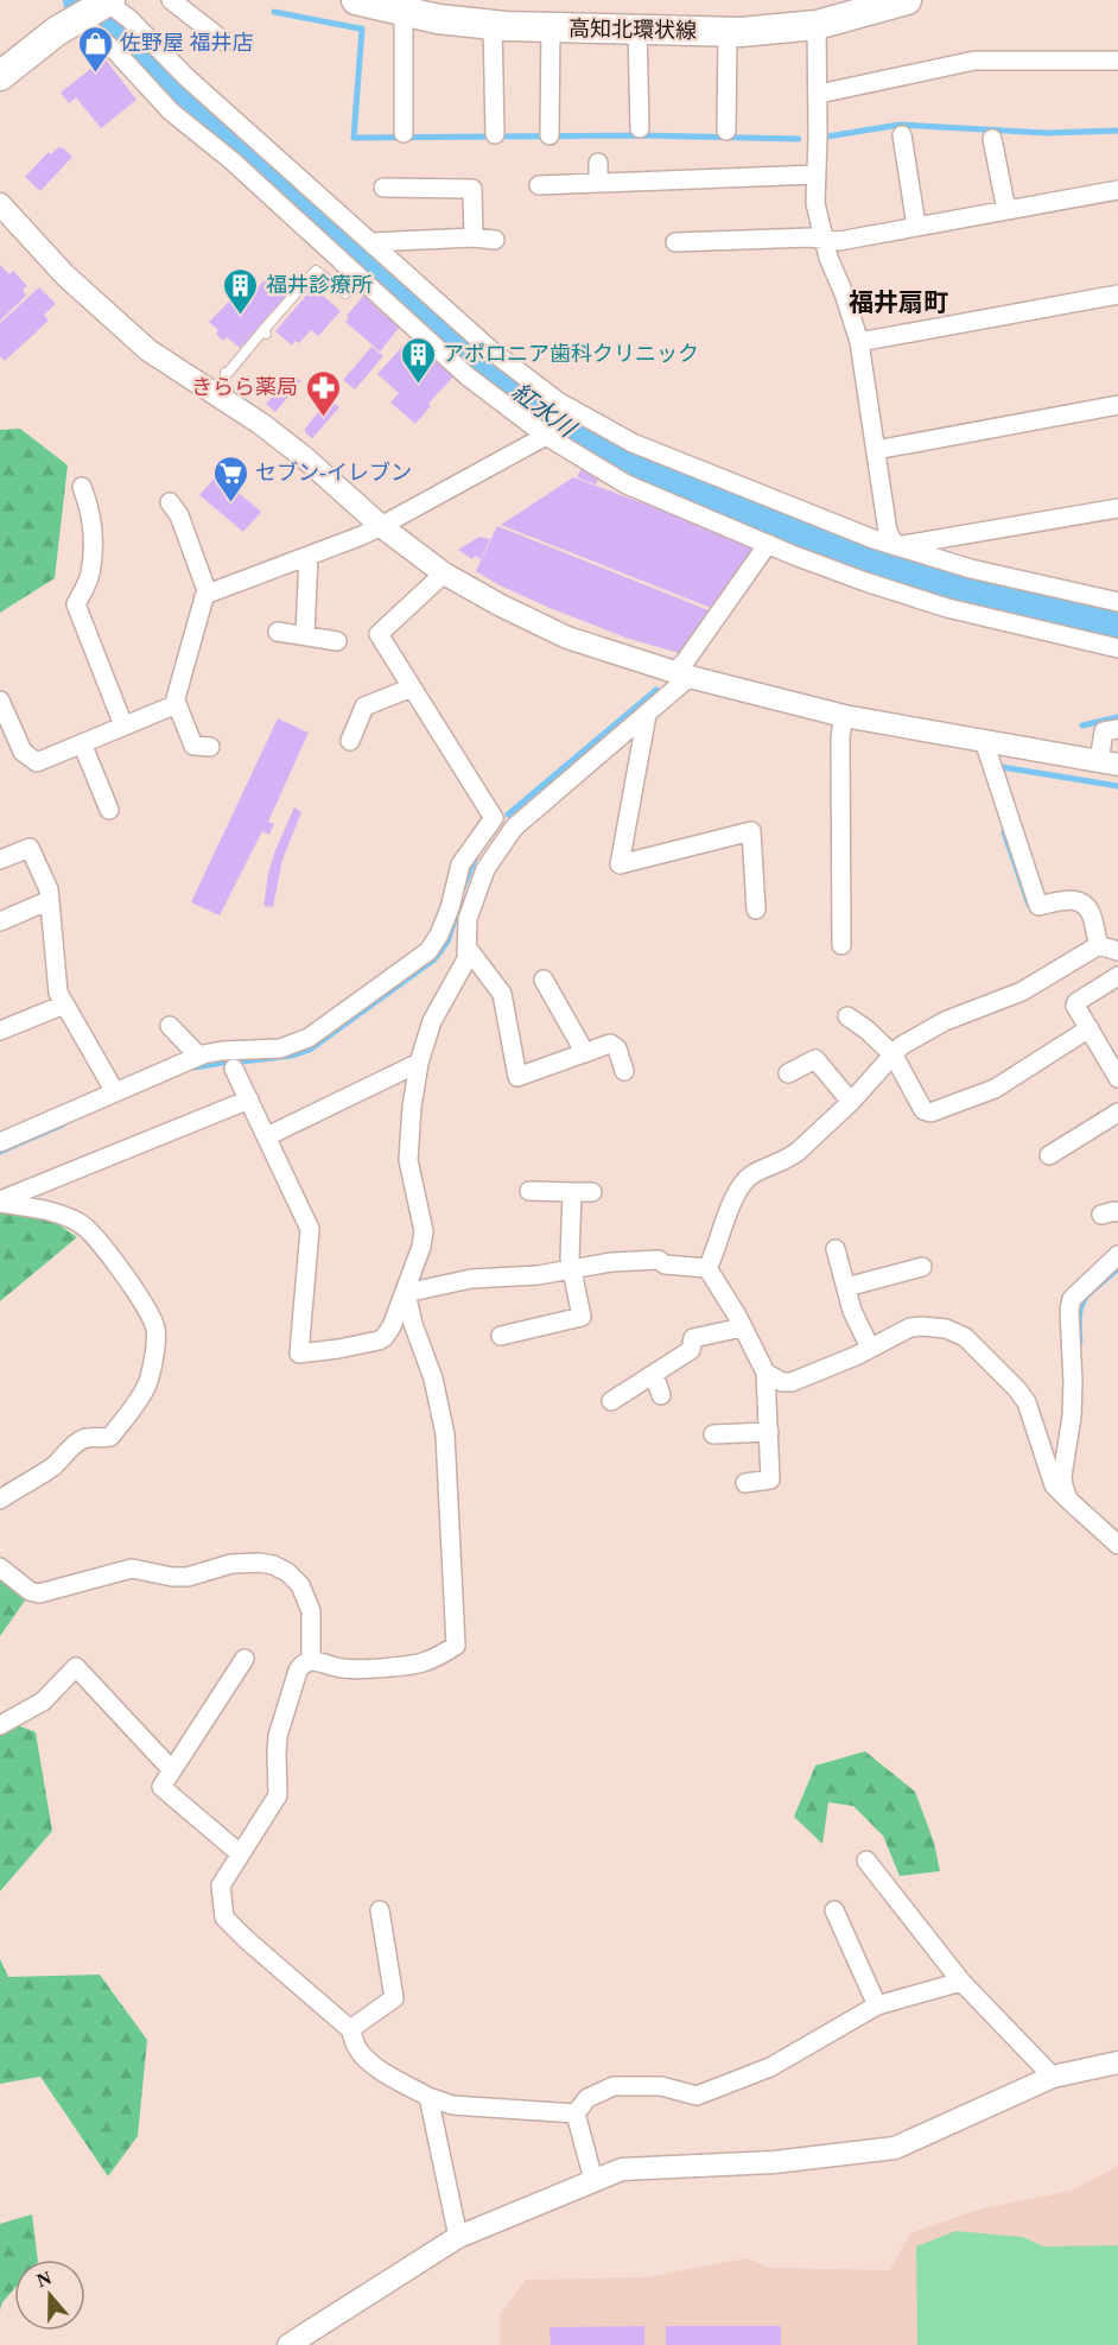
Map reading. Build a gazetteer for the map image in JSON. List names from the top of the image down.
{
  "streets": {
    "main road": ["高知北環状線"]
  },
  "districts": ["福井扇町"],
  "water": ["紅水川"],
  "places": {
    "shop": ["佐野屋 福井店"],
    "building": ["福井診療所", "アポロニア歯科クリニック"],
    "pharmacy": ["きらら薬局"],
    "supermarket": ["セブン-イレブン"]
  },
  "north": "top"
}
